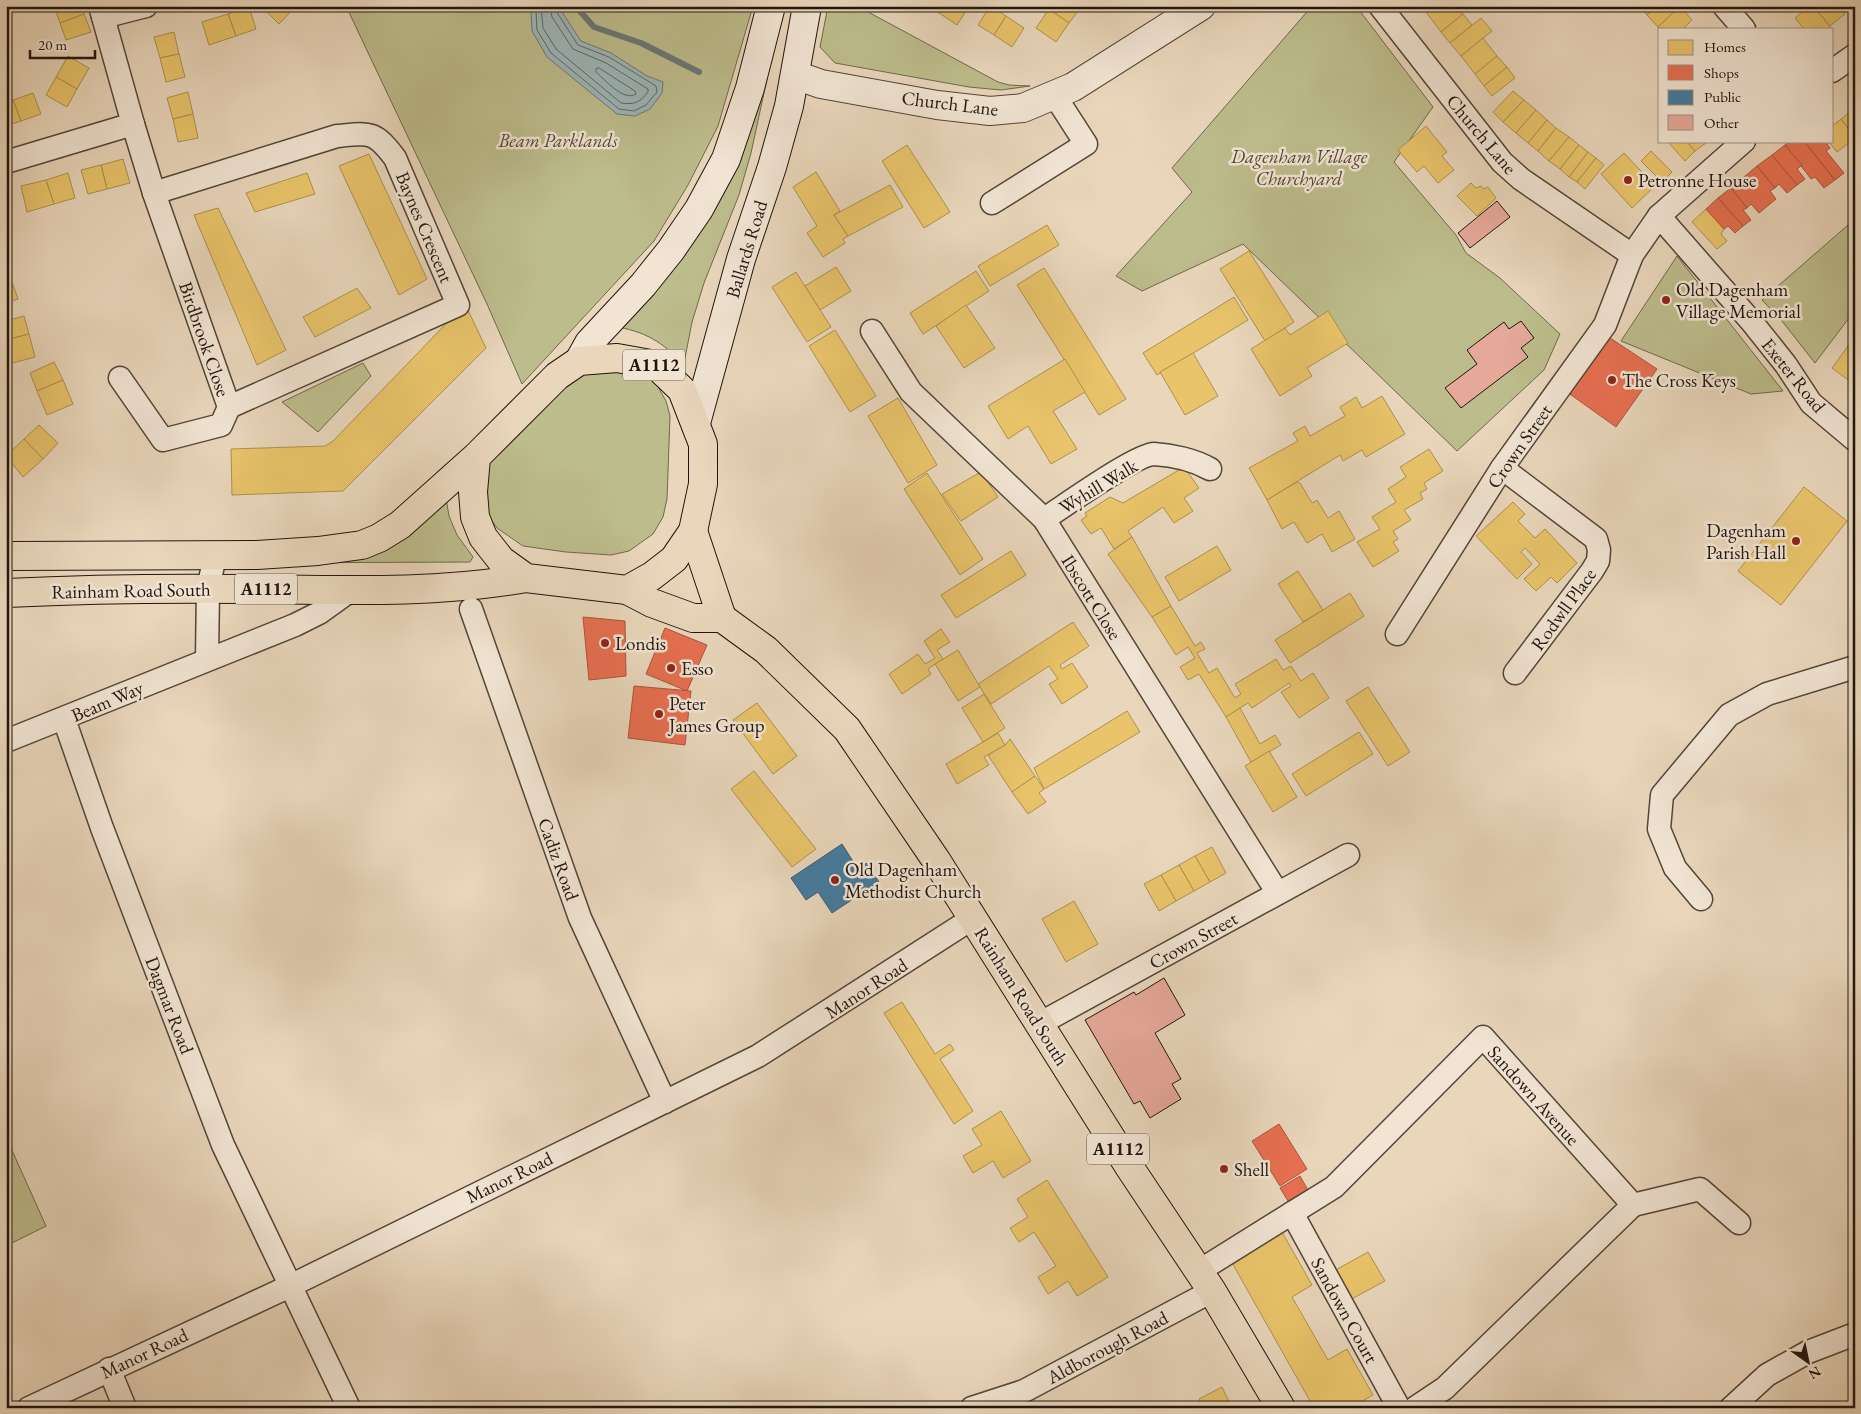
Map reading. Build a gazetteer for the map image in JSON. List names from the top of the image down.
{
  "streets": {
    "main road": [
      "Church Lane",
      "Ballards Road",
      "A1112",
      "Rainham Road South"
    ],
    "street": [
      "Baynes Crescent",
      "Birdbrook Close",
      "Exeter Road",
      "Crown Street",
      "Wyhill Walk",
      "Ibscott Close",
      "Rodwll Place",
      "Beam Way",
      "Cadiz Road",
      "Manor Road",
      "Dagmar Road",
      "Sandown Avenue",
      "Sandown Court",
      "Aldborough Road"
    ]
  },
  "crossings": [
    ["Church Lane", "Ballards Road"],
    ["Church Lane", "Crown Street"],
    ["Baynes Crescent", "Birdbrook Close"],
    ["Ballards Road", "A1112"],
    ["A1112", "Rainham Road South"],
    ["Exeter Road", "Crown Street"],
    ["Crown Street", "Rainham Road South"],
    ["Crown Street", "Ibscott Close"],
    ["Crown Street", "Rodwll Place"],
    ["Wyhill Walk", "Ibscott Close"],
    ["Rainham Road South", "Beam Way"],
    ["Rainham Road South", "Manor Road"],
    ["Rainham Road South", "Sandown Avenue"],
    ["Rainham Road South", "Aldborough Road"],
    ["Beam Way", "Dagmar Road"],
    ["Cadiz Road", "Manor Road"],
    ["Manor Road", "Dagmar Road"],
    ["Sandown Avenue", "Sandown Court"],
    ["Sandown Avenue", "Aldborough Road"]
  ],
  "parks": ["Beam Parklands", "Dagenham Village Churchyard"],
  "places": [
    "Petronne House",
    "Old Dagenham Village Memorial",
    "The Cross Keys",
    "Dagenham Parish Hall",
    "Londis",
    "Esso",
    "Peter James Group",
    "Old Dagenham Methodist Church",
    "Shell"
  ],
  "legend": [
    "Homes",
    "Shops",
    "Public",
    "Other"
  ],
  "scale_bar": "20 m",
  "north": "bottom right"
}
